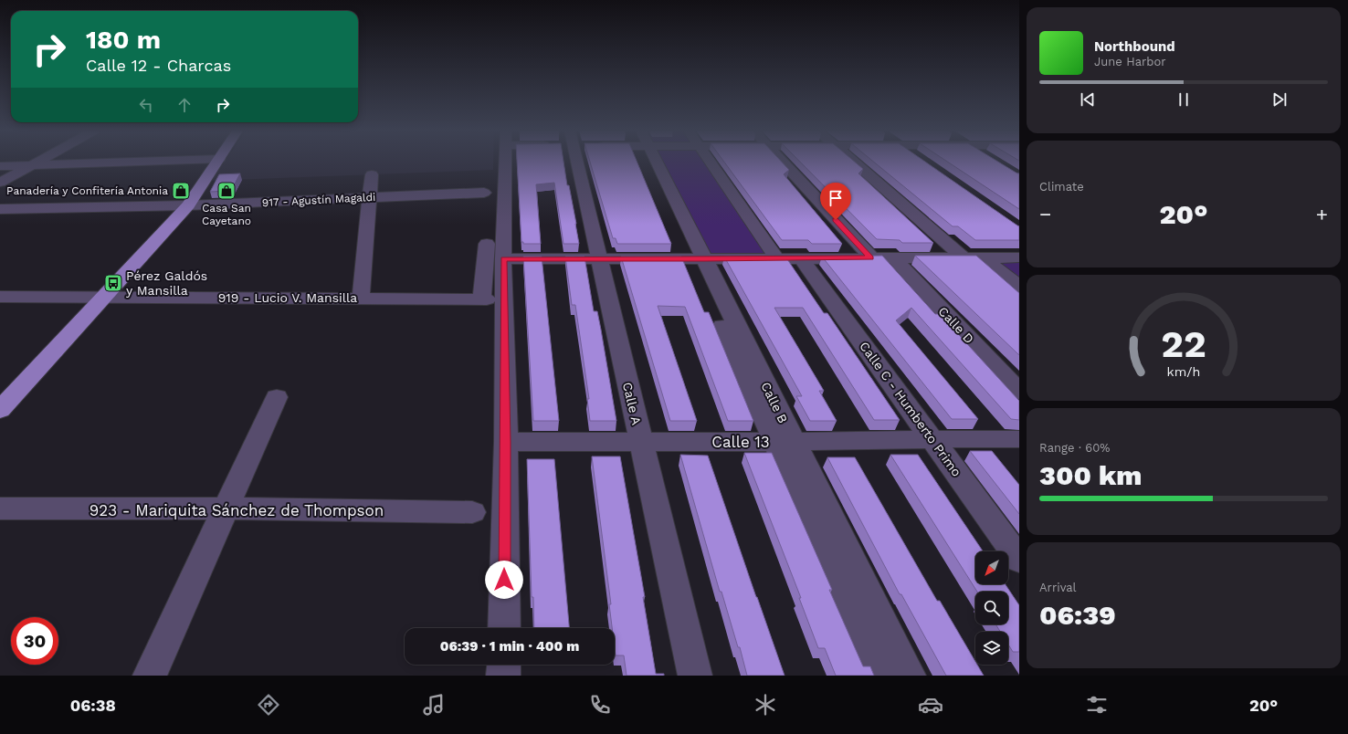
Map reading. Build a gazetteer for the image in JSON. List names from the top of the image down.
{
  "streets": {
    "street": [
      "917 - Agustín Magaldi",
      "919 - Lucio V. Mansilla",
      "Calle D",
      "Calle B",
      "Calle A",
      "Calle C - Humberto Primo",
      "Calle 13",
      "923 - Mariquita Sánchez de Thompson"
    ]
  },
  "crossings": [
    ["Calle B", "Calle 13"],
    ["Calle A", "Calle 13"],
    ["Calle C - Humberto Primo", "Calle 13"]
  ],
  "places": {
    "shop": ["Panadería y Confitería Antonia", "Casa San Cayetano"],
    "bus stop": ["Pérez Galdós y Mansilla"]
  },
  "north": "bottom left",
  "page": {
    "turn": ["180 m", "Calle 12 - Charcas"],
    "song": ["Northbound", "June Harbor"],
    "tile": [
      "Climate",
      ["Range · 60%", "300 km"],
      ["Arrival", "06:39"]
    ],
    "heat": ["−", "20°", "+"],
    "limit": "30",
    "trip": "06:39 · 1 min · 400 m",
    "tabs": ["06:38", "20°"],
    "gauge": ["22", "km/h"]
  }
}
